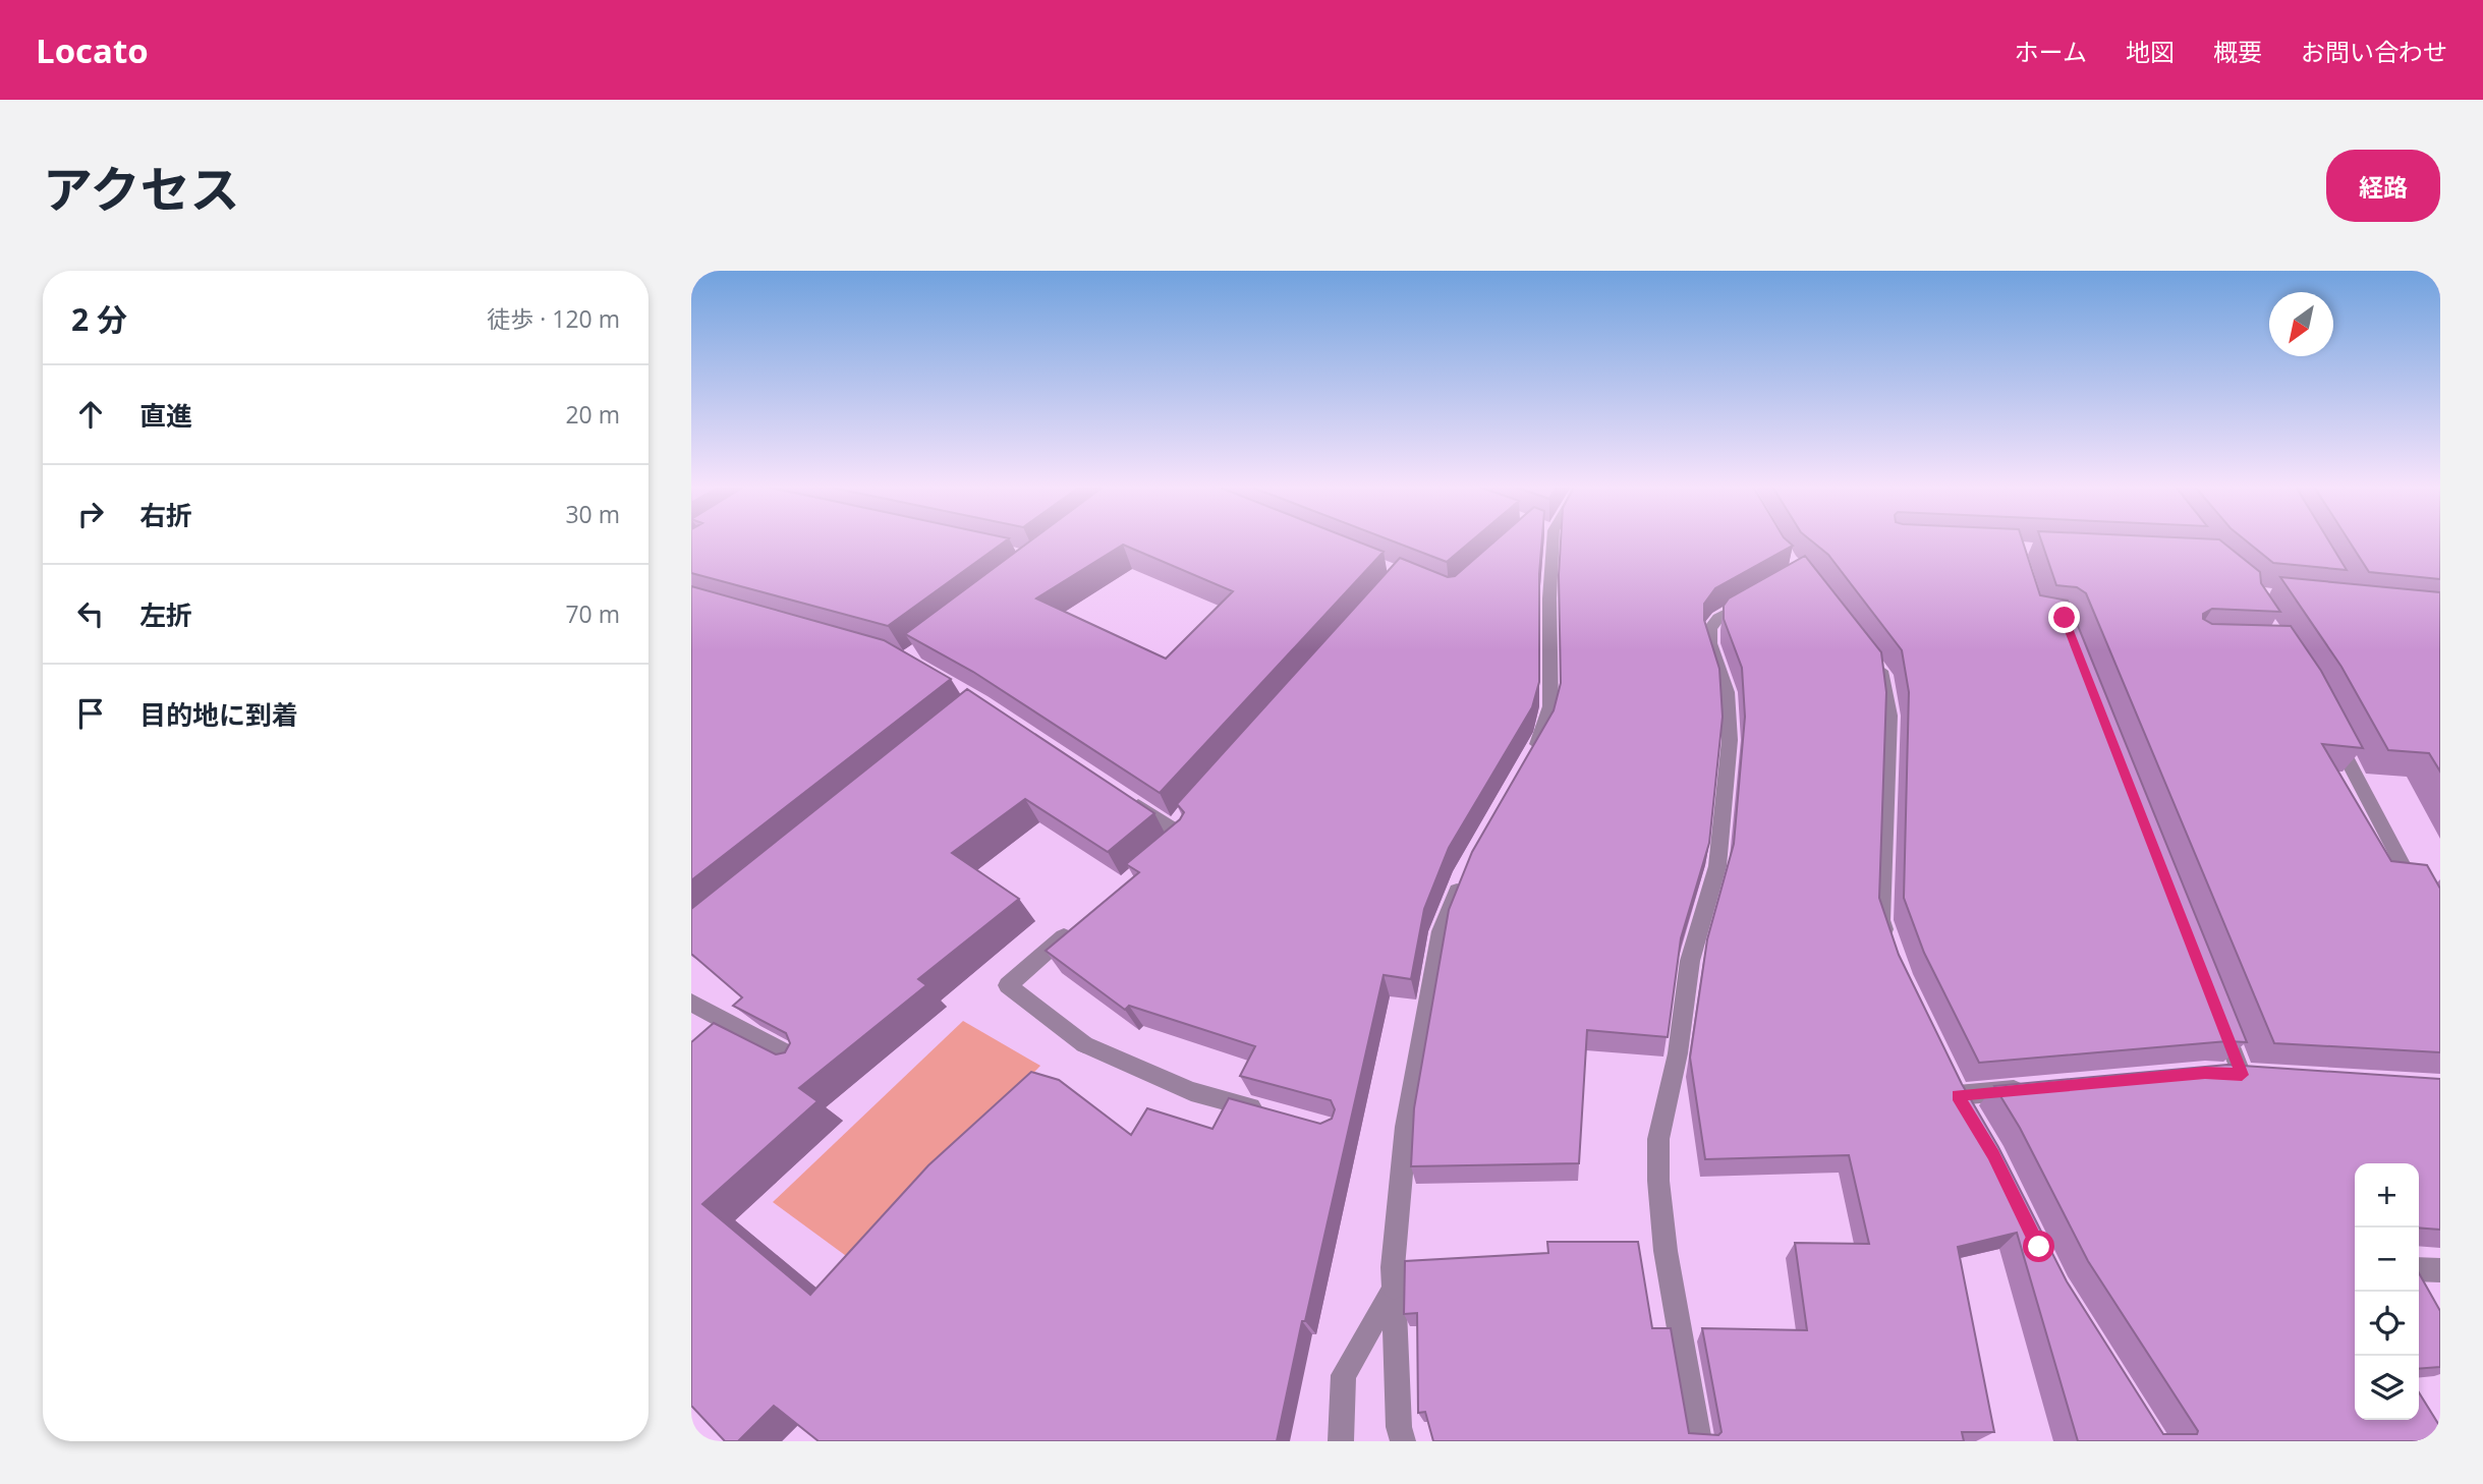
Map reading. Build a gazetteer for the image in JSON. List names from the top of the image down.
{
  "north": "bottom left",
  "page": {
    "header": "Locato",
    "nav": [
      "ホーム",
      "地図",
      "概要",
      "お問い合わせ"
    ],
    "title": "アクセス",
    "buttons": "経路",
    "heading": ["2 分", "徒歩 · 120 m"],
    "list": [
      ["直進", "20 m"],
      ["右折", "30 m"],
      ["左折", "70 m"],
      "目的地に到着"
    ],
    "map_buttons": ["+", "−"]
  }
}
